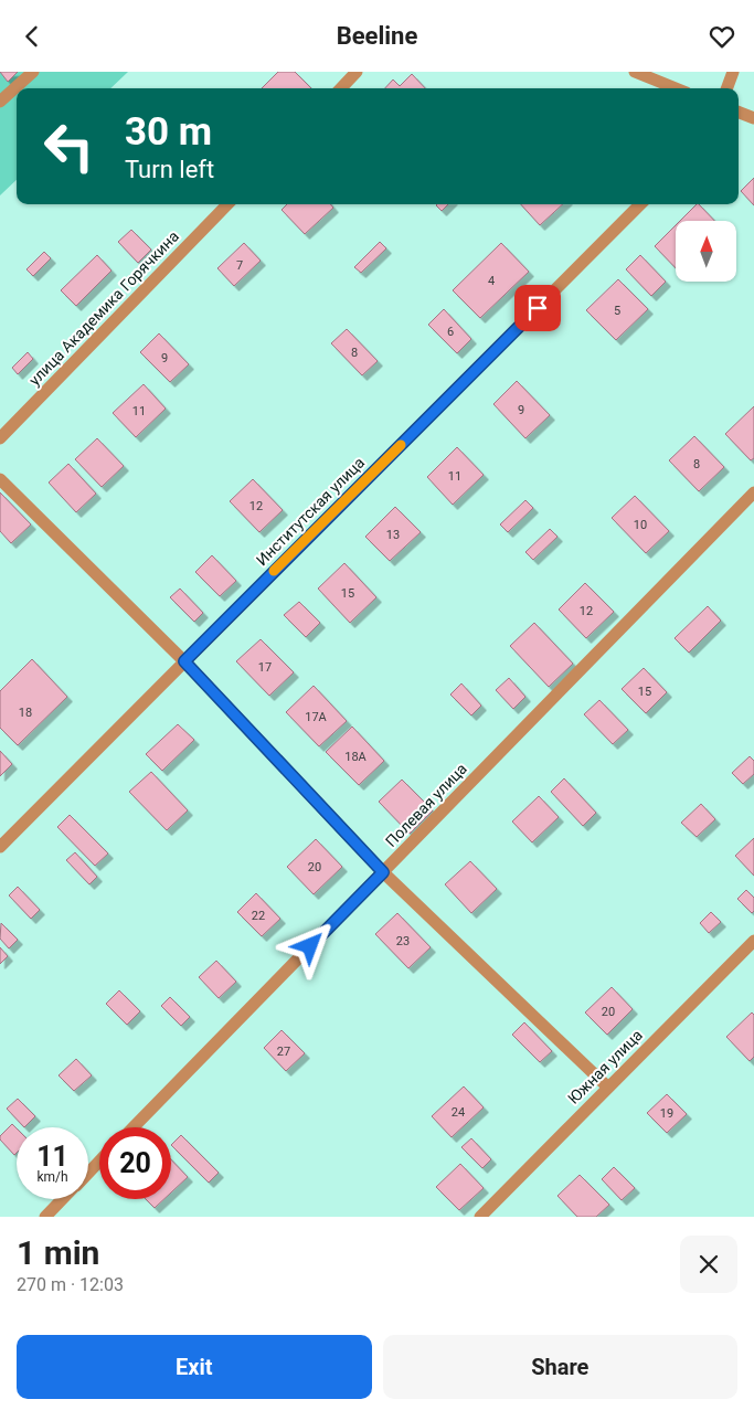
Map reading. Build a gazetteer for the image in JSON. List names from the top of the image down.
{
  "streets": {
    "lane": [
      "улица Академика Горячкина",
      "Институтская улица",
      "Полевая улица",
      "Южная улица"
    ]
  },
  "house_numbers": [
    "7",
    "4",
    "5",
    "6",
    "8",
    "9",
    "9",
    "11",
    "8",
    "11",
    "12",
    "10",
    "13",
    "15",
    "12",
    "17",
    "15",
    "18",
    "17А",
    "18А",
    "20",
    "22",
    "23",
    "20",
    "27",
    "24",
    "19"
  ],
  "north": "top",
  "page": {
    "header": "Beeline",
    "turn": ["30 m", "Turn left"],
    "speed": "11 km/h",
    "limit": "20",
    "heading": ["1 min", "270 m · 12:03"],
    "buttons": ["Exit", "Share"]
  }
}
